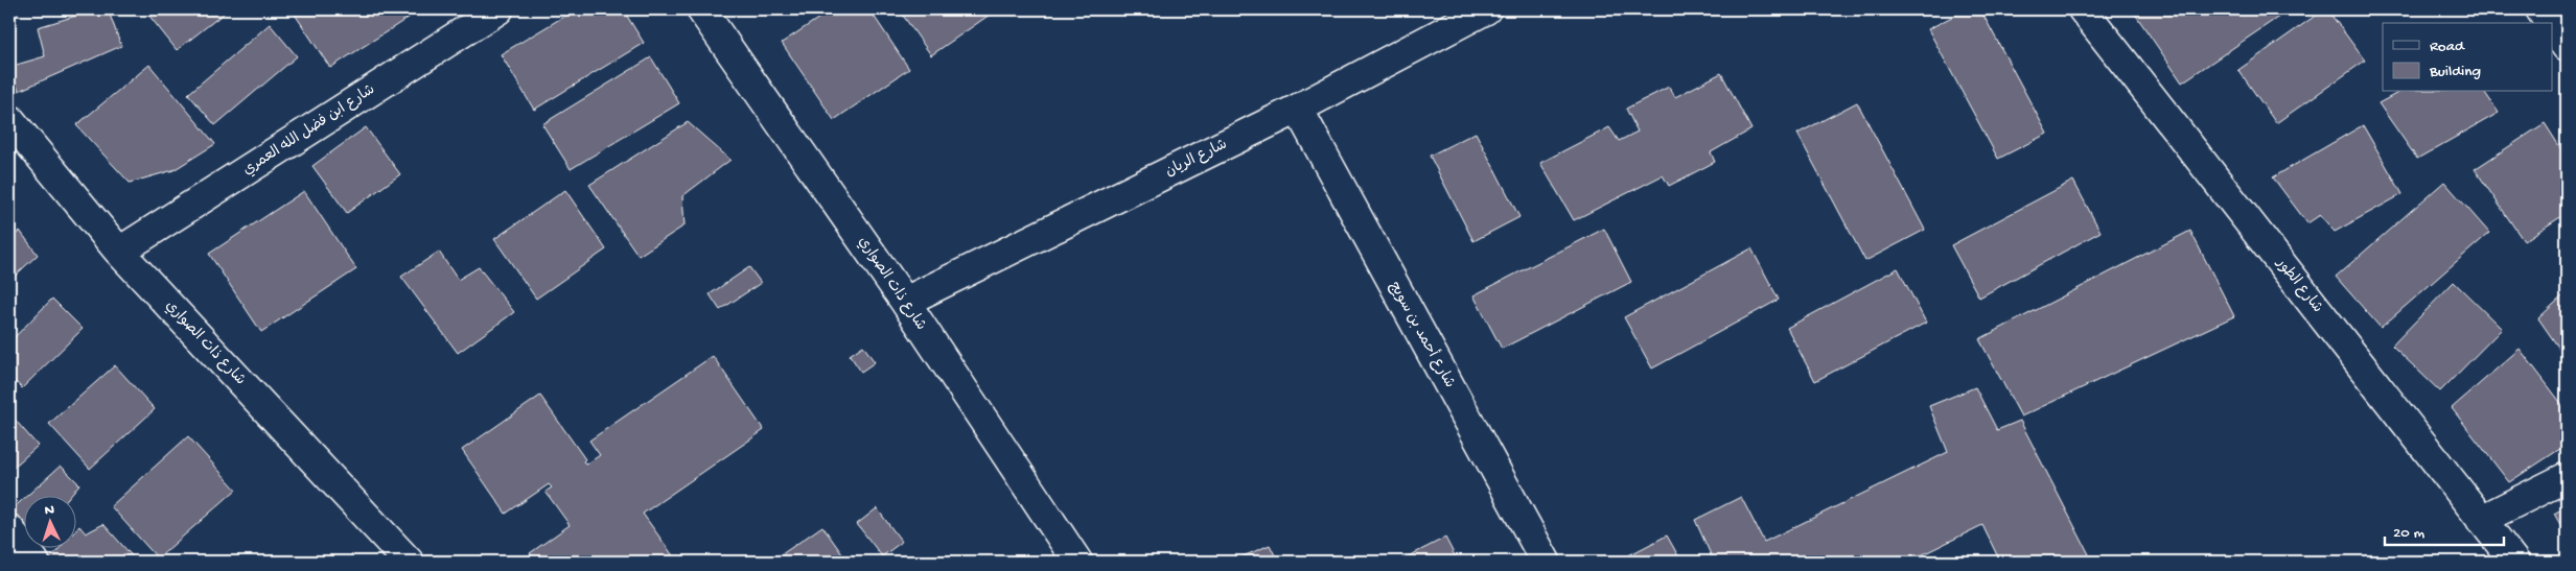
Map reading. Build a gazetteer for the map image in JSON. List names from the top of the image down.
{
  "streets": {
    "street": [
      "شارع ابن فضل الله العمري",
      "شارع الريان",
      "شارع ذات الصواري",
      "شارع الطور",
      "شارع أحمد بن سويج"
    ]
  },
  "crossings": [
    ["شارع ابن فضل الله العمري", "شارع ذات الصواري"],
    ["شارع الريان", "شارع ذات الصواري"],
    ["شارع الريان", "شارع أحمد بن سويج"]
  ],
  "legend": ["Road", "Building"],
  "scale_bar": "20 m",
  "north": "top"
}
